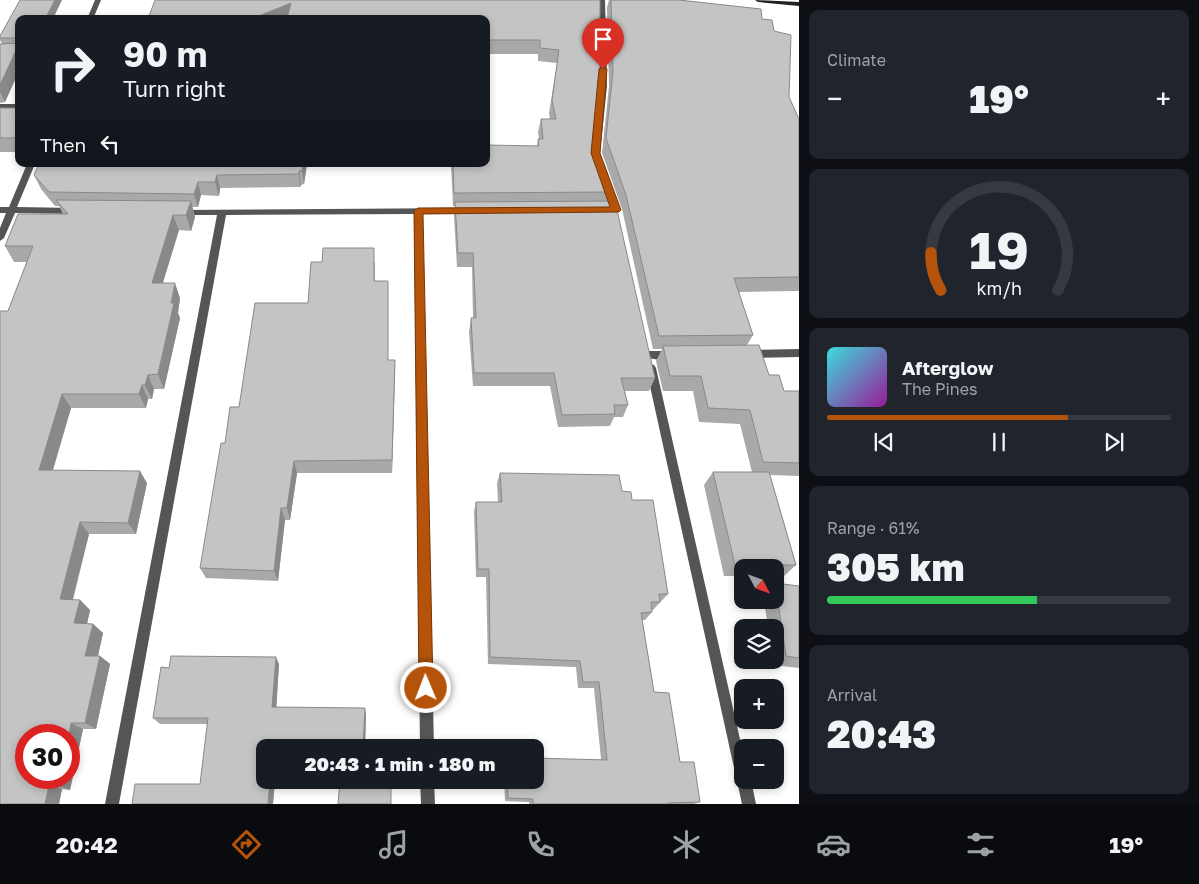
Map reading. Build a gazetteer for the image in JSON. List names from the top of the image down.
{
  "north": "bottom right",
  "page": {
    "tile": [
      "Climate",
      ["Range · 61%", "305 km"],
      ["Arrival", "20:43"]
    ],
    "turn": ["90 m", "Turn right"],
    "heat": ["−", "19°", "+"],
    "then": "Then",
    "song": ["Afterglow", "The Pines"],
    "map_buttons": ["+", "−"],
    "limit": "30",
    "trip": "20:43 · 1 min · 180 m",
    "tabs": ["20:42", "19°"],
    "gauge": ["19", "km/h"]
  }
}
